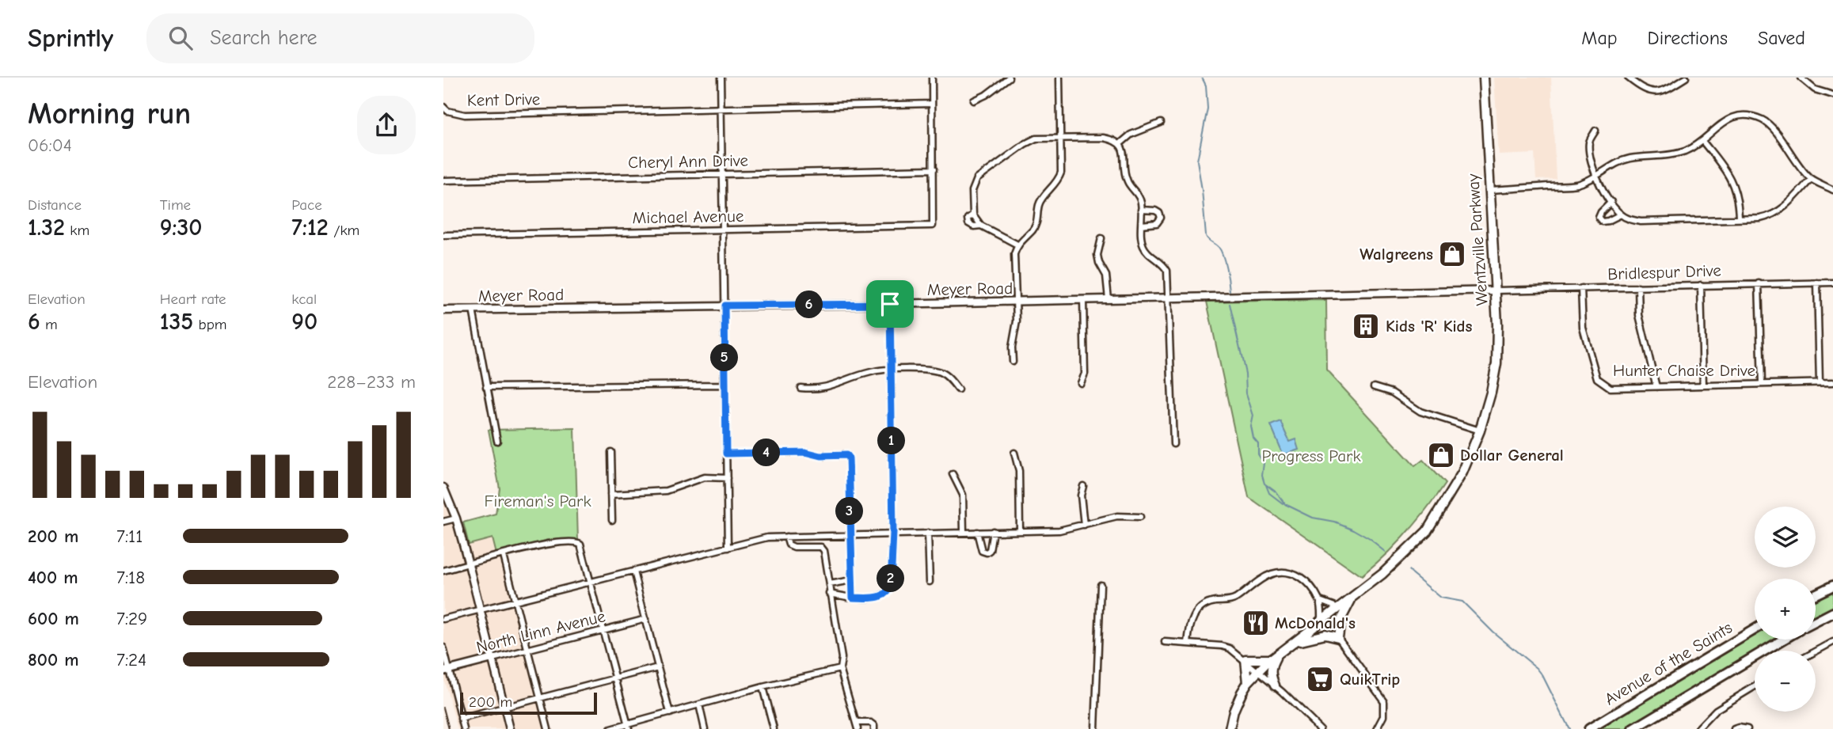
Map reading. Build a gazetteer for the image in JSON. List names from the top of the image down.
{
  "streets": {
    "highway": ["Avenue of the Saints"],
    "main road": ["Wentzville Parkway"],
    "street": [
      "Kent Drive",
      "Cheryl Ann Drive",
      "Michael Avenue",
      "Bridlespur Drive",
      "Meyer Road",
      "Hunter Chaise Drive",
      "North Linn Avenue"
    ]
  },
  "crossings": [
    ["Cheryl Ann Drive", "Michael Avenue"],
    ["Wentzville Parkway", "Bridlespur Drive"],
    ["Wentzville Parkway", "Meyer Road"],
    ["Bridlespur Drive", "Meyer Road"],
    ["Bridlespur Drive", "Hunter Chaise Drive"]
  ],
  "parks": ["Progress Park", "Fireman's Park"],
  "places": {
    "shop": ["Walgreens", "Dollar General"],
    "building": ["Kids 'R' Kids"],
    "restaurant": ["McDonald's"],
    "supermarket": ["QuikTrip"]
  },
  "scale_bar": "200 m",
  "page": {
    "header": "Sprintly",
    "search": "Search here",
    "nav": ["Map", "Directions", "Saved"],
    "heading": ["Morning run", "06:04"],
    "stats": [
      ["Distance", "1.32 km"],
      ["Time", "9:30"],
      ["Pace", "7:12 /km"],
      ["Elevation", "6 m"],
      ["Heart rate", "135 bpm"],
      ["kcal", "90"]
    ],
    "pins": [
      "6",
      "5",
      "1",
      "4",
      "3",
      "2"
    ],
    "chart": ["Elevation", "228–233 m"],
    "map_buttons": ["+", "−"],
    "list": [
      {
        "name": "200 m",
        "note": "7:11"
      },
      {
        "name": "400 m",
        "note": "7:18"
      },
      {
        "name": "600 m",
        "note": "7:29"
      },
      {
        "name": "800 m",
        "note": "7:24"
      }
    ],
    "scale": "200 m"
  }
}
